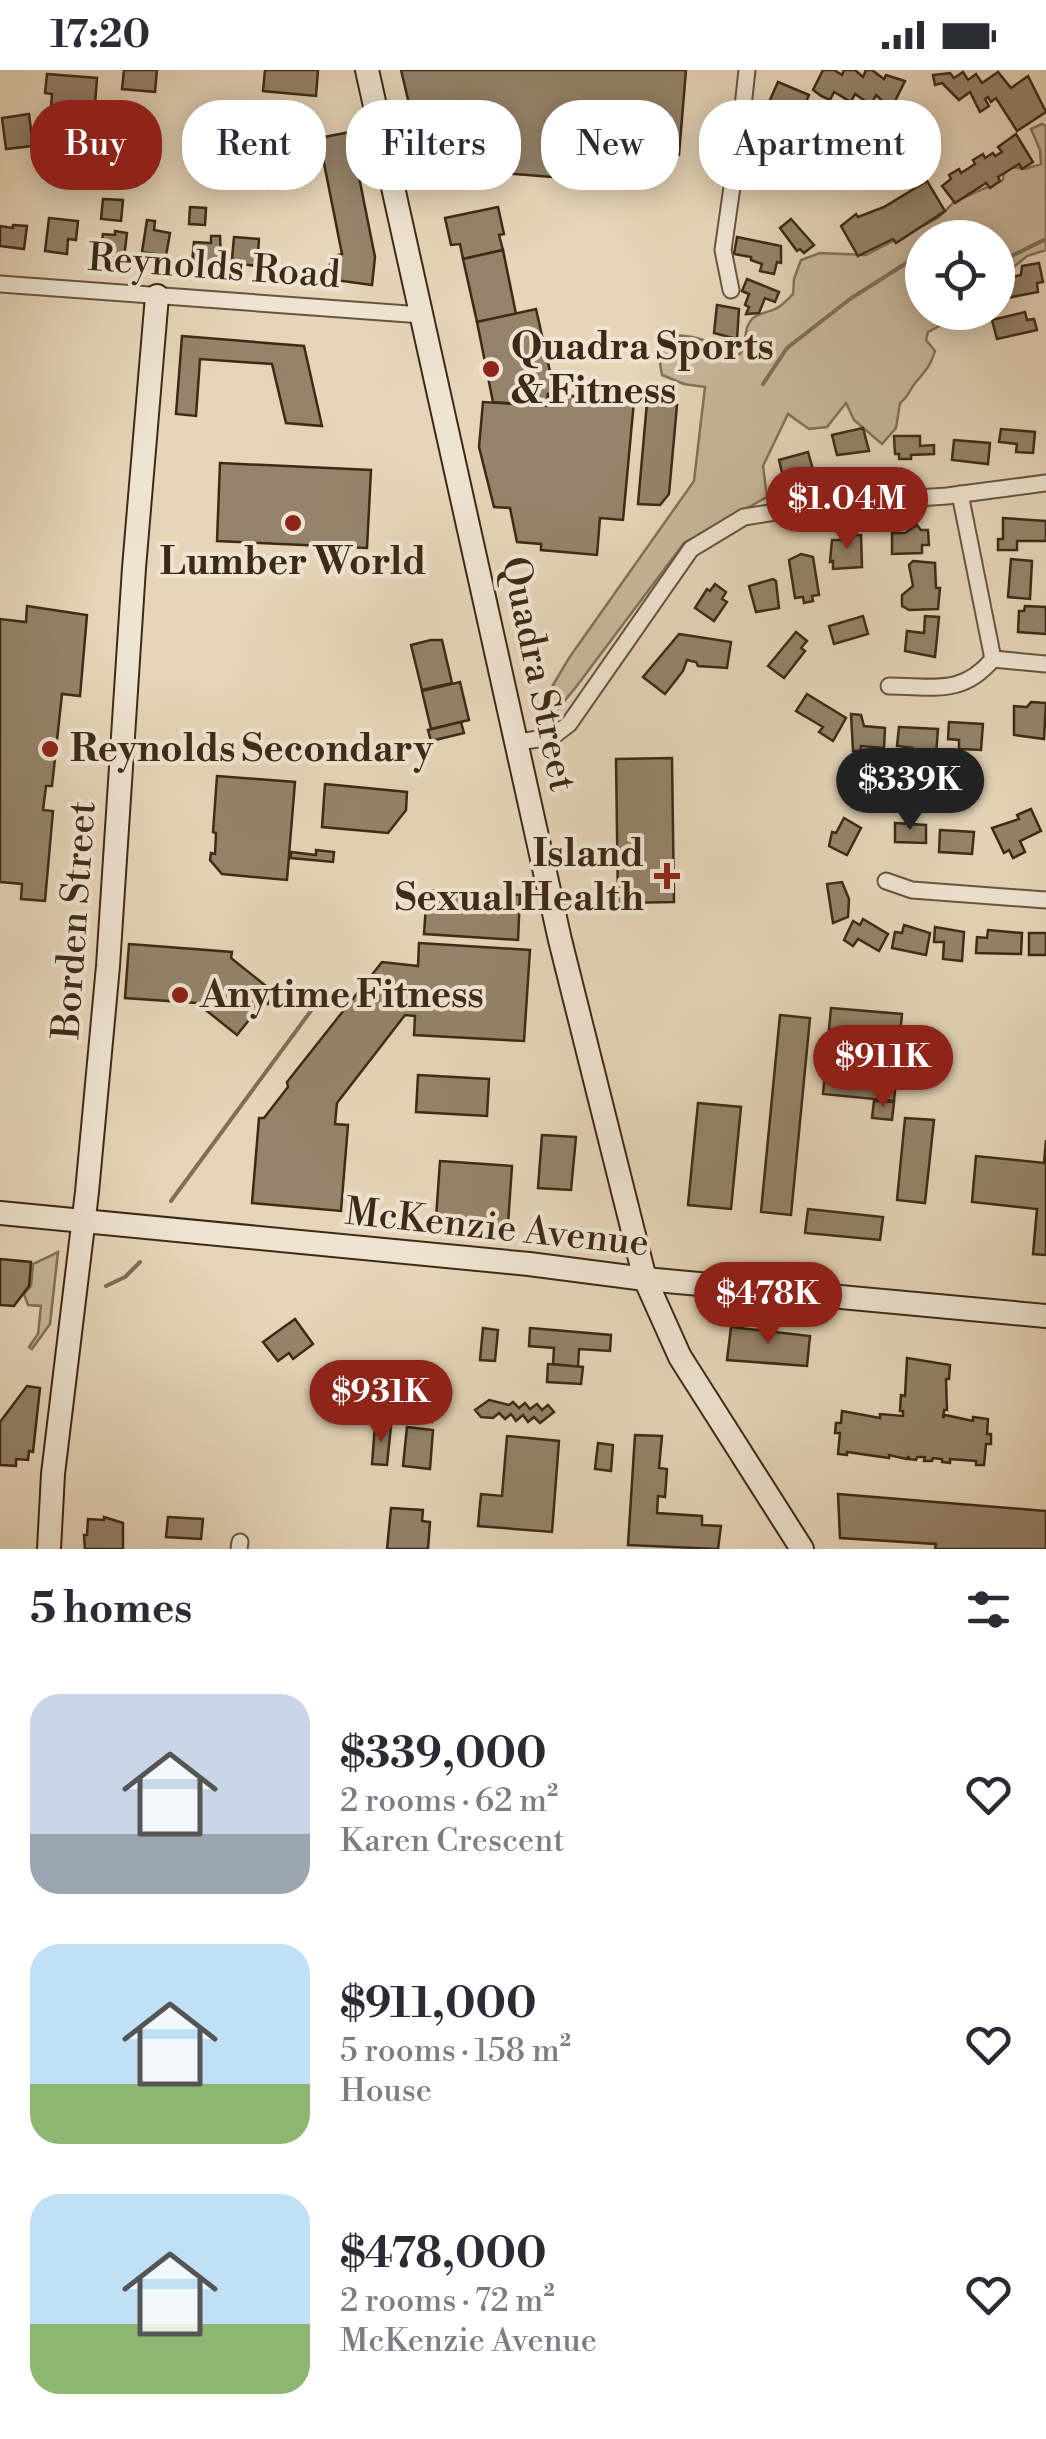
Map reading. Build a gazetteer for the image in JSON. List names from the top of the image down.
{
  "streets": {
    "main road": ["Quadra Street", "Borden Street", "McKenzie Avenue"],
    "street": ["Reynolds Road"]
  },
  "crossings": [
    ["Reynolds Road", "Quadra Street"],
    ["Reynolds Road", "Borden Street"],
    ["Quadra Street", "McKenzie Avenue"],
    ["Borden Street", "McKenzie Avenue"]
  ],
  "places": {
    "other": [
      "Quadra Sports & Fitness",
      "Lumber World",
      "Reynolds Secondary",
      "Anytime Fitness"
    ],
    "health": ["Island Sexual Health"]
  },
  "page": {
    "status": "17:20",
    "chip": [
      "Buy",
      "Rent",
      "Filters",
      "New",
      "Apartment"
    ],
    "price": [
      "$1.04M",
      "$339K",
      "$911K",
      "$478K",
      "$931K"
    ],
    "heading": "5 homes",
    "list": [
      {
        "name": "$339,000",
        "note": "2 rooms · 62 m² · Karen Crescent"
      },
      {
        "name": "$911,000",
        "note": "5 rooms · 158 m² · House"
      },
      {
        "name": "$478,000",
        "note": "2 rooms · 72 m² · McKenzie Avenue"
      }
    ]
  }
}
